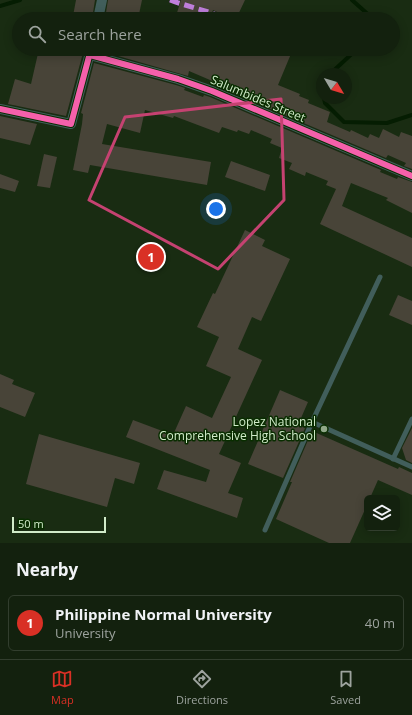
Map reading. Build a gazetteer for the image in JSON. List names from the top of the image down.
{
  "streets": {
    "street": ["Salumbides Street"]
  },
  "places": ["Lopez National Comprehensive High School"],
  "scale_bar": "50 m",
  "north": "bottom right",
  "page": {
    "search": "Search here",
    "pins": "1",
    "scale": "50 m",
    "heading": "Nearby",
    "list": [
      {
        "mark": "1",
        "name": "Philippine Normal University",
        "note": "University",
        "value": "40 m"
      }
    ],
    "nav": ["Map", "Directions", "Saved"]
  }
}
